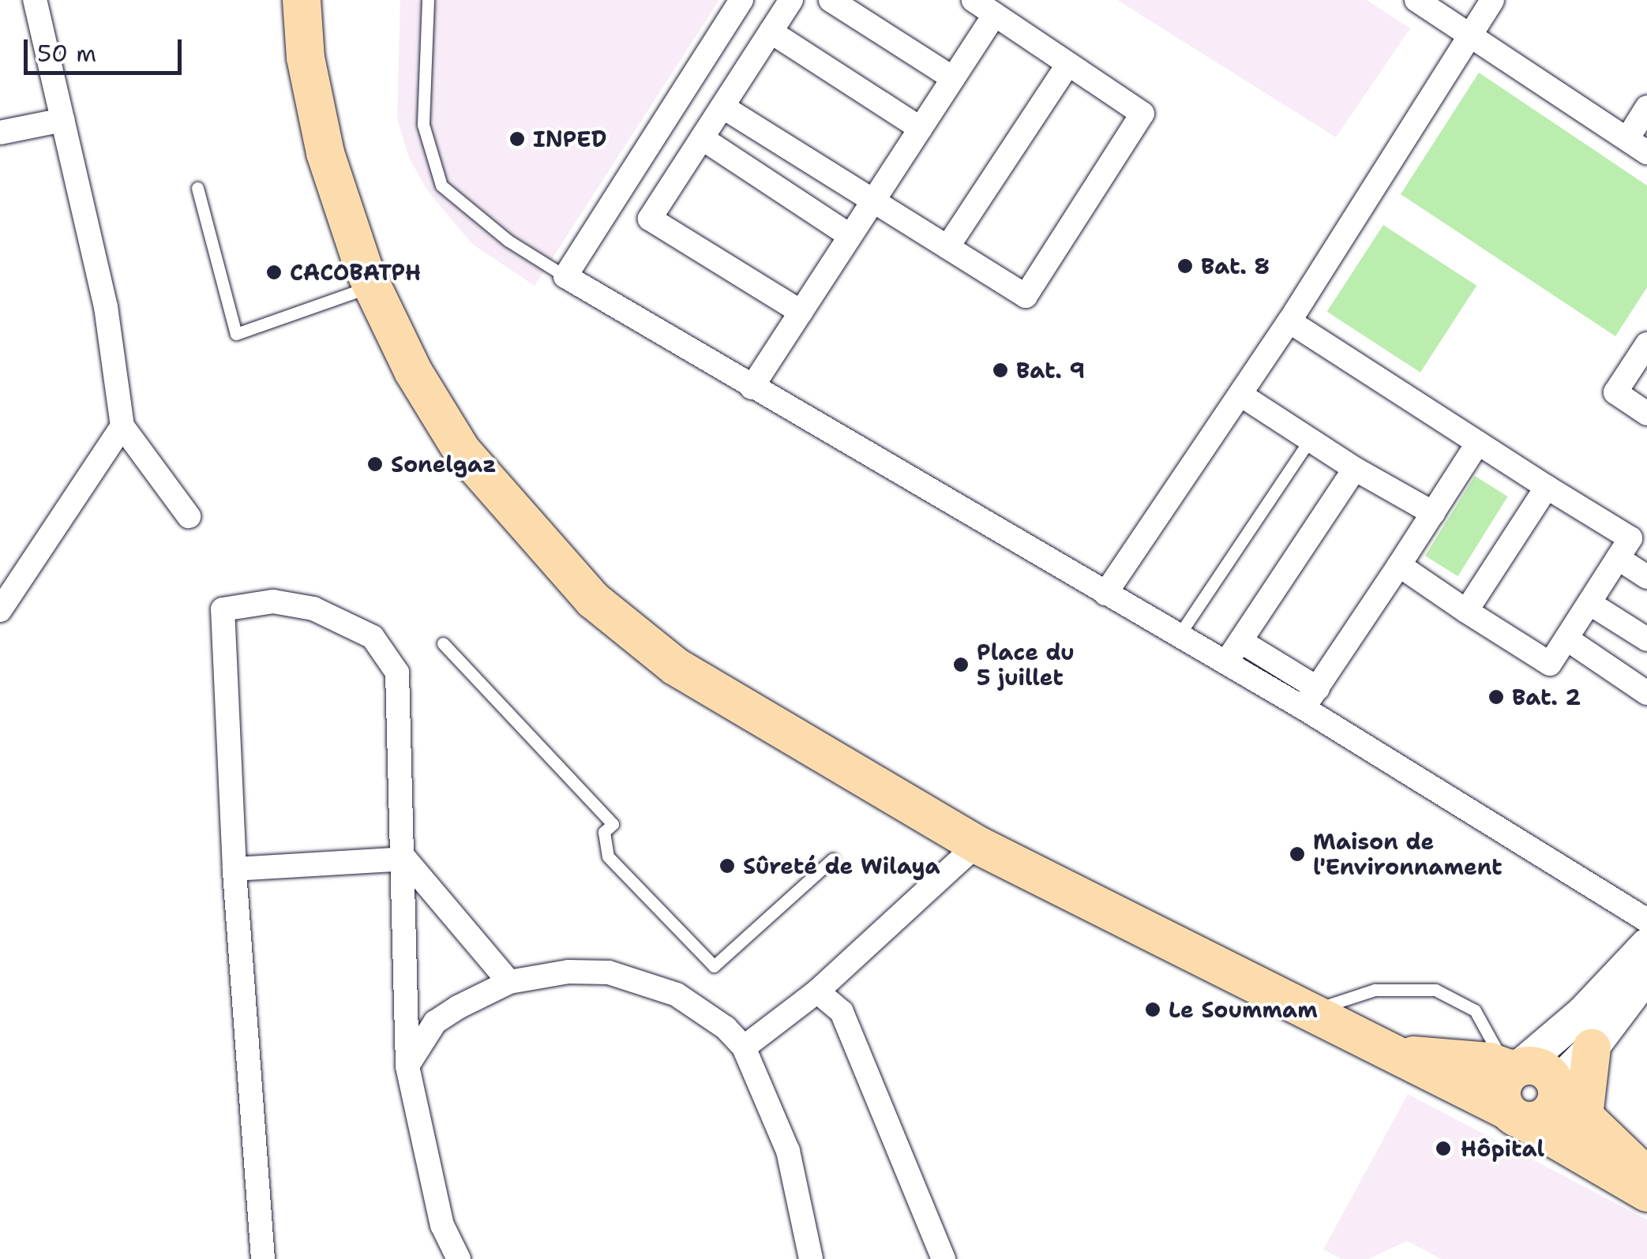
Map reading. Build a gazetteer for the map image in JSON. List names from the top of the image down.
{
  "places": [
    "INPED",
    "Bat. 8",
    "CACOBATPH",
    "Bat. 9",
    "Sonelgaz",
    "Place du 5 juillet",
    "Bat. 2",
    "Maison de l'Environnament",
    "Sûreté de Wilaya",
    "Le Soummam",
    "Hôpital"
  ],
  "scale_bar": "50 m"
}
